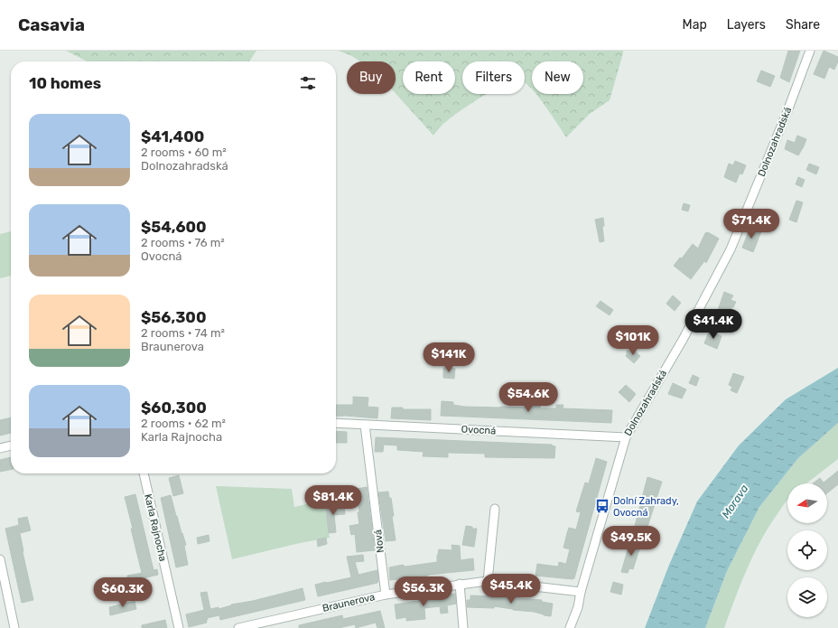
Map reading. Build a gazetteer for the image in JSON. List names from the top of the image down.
{
  "streets": {
    "street": [
      "Dolnozahradská",
      "Ovocná",
      "Karla Rajnocha",
      "Nová",
      "Braunerova"
    ]
  },
  "crossings": [
    ["Dolnozahradská", "Ovocná"],
    ["Dolnozahradská", "Braunerova"],
    ["Ovocná", "Nová"],
    ["Nová", "Braunerova"]
  ],
  "water": ["Morava"],
  "places": {
    "bus stop": ["Dolní Zahrady, Ovocná"]
  },
  "north": "left",
  "page": {
    "header": "Casavia",
    "nav": ["Map", "Layers", "Share"],
    "chip": [
      "Buy",
      "Rent",
      "Filters",
      "New"
    ],
    "heading": "10 homes",
    "list": [
      {
        "name": "$41,400",
        "note": "2 rooms · 60 m² · Dolnozahradská"
      },
      {
        "name": "$54,600",
        "note": "2 rooms · 76 m² · Ovocná"
      },
      {
        "name": "$56,300",
        "note": "2 rooms · 74 m² · Braunerova"
      },
      {
        "name": "$60,300",
        "note": "2 rooms · 62 m² · Karla Rajnocha"
      }
    ],
    "price": [
      "$71.4K",
      "$41.4K",
      "$101K",
      "$141K",
      "$54.6K",
      "$81.4K",
      "$49.5K",
      "$45.4K",
      "$56.3K",
      "$60.3K"
    ]
  }
}
